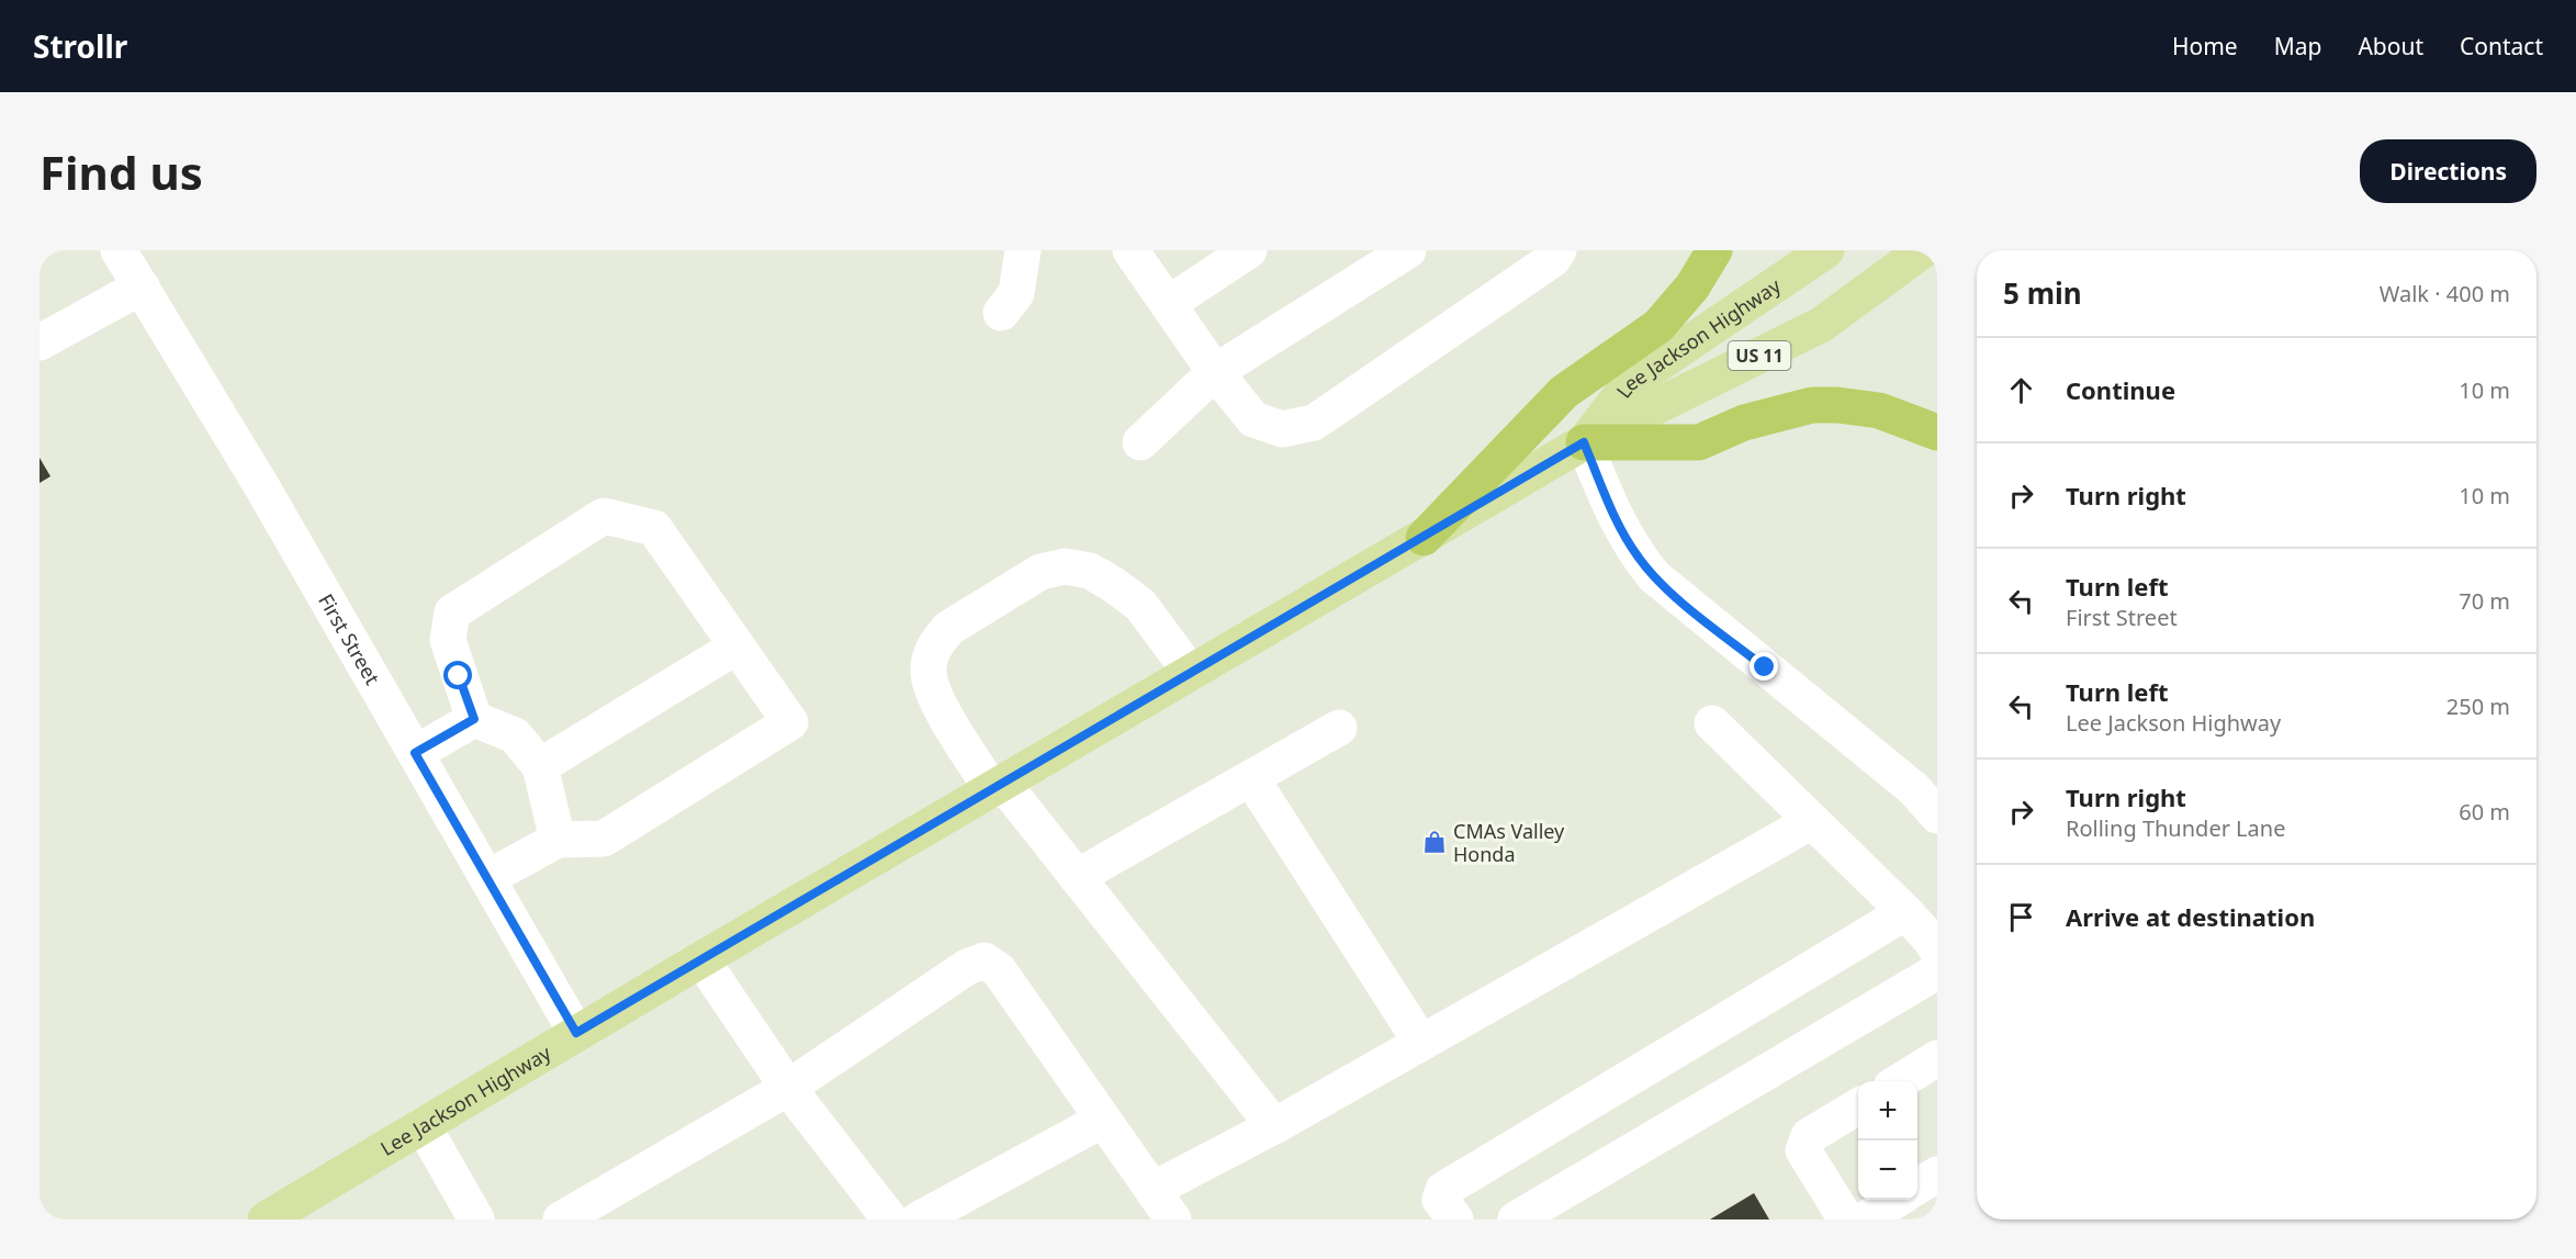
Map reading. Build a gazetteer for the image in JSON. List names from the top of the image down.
{
  "streets": {
    "main road": ["Lee Jackson Highway", "US 11"],
    "street": ["First Street"]
  },
  "crossings": [
    ["Lee Jackson Highway", "First Street"]
  ],
  "places": {
    "shop": ["CMAs Valley Honda"]
  },
  "page": {
    "header": "Strollr",
    "nav": [
      "Home",
      "Map",
      "About",
      "Contact"
    ],
    "buttons": "Directions",
    "title": "Find us",
    "heading": ["5 min", "Walk · 400 m"],
    "list": [
      ["Continue", "10 m"],
      ["Turn right", "10 m"],
      ["Turn left", "First Street", "70 m"],
      ["Turn left", "Lee Jackson Highway", "250 m"],
      ["Turn right", "Rolling Thunder Lane", "60 m"],
      "Arrive at destination"
    ],
    "map_buttons": ["+", "−"]
  }
}
